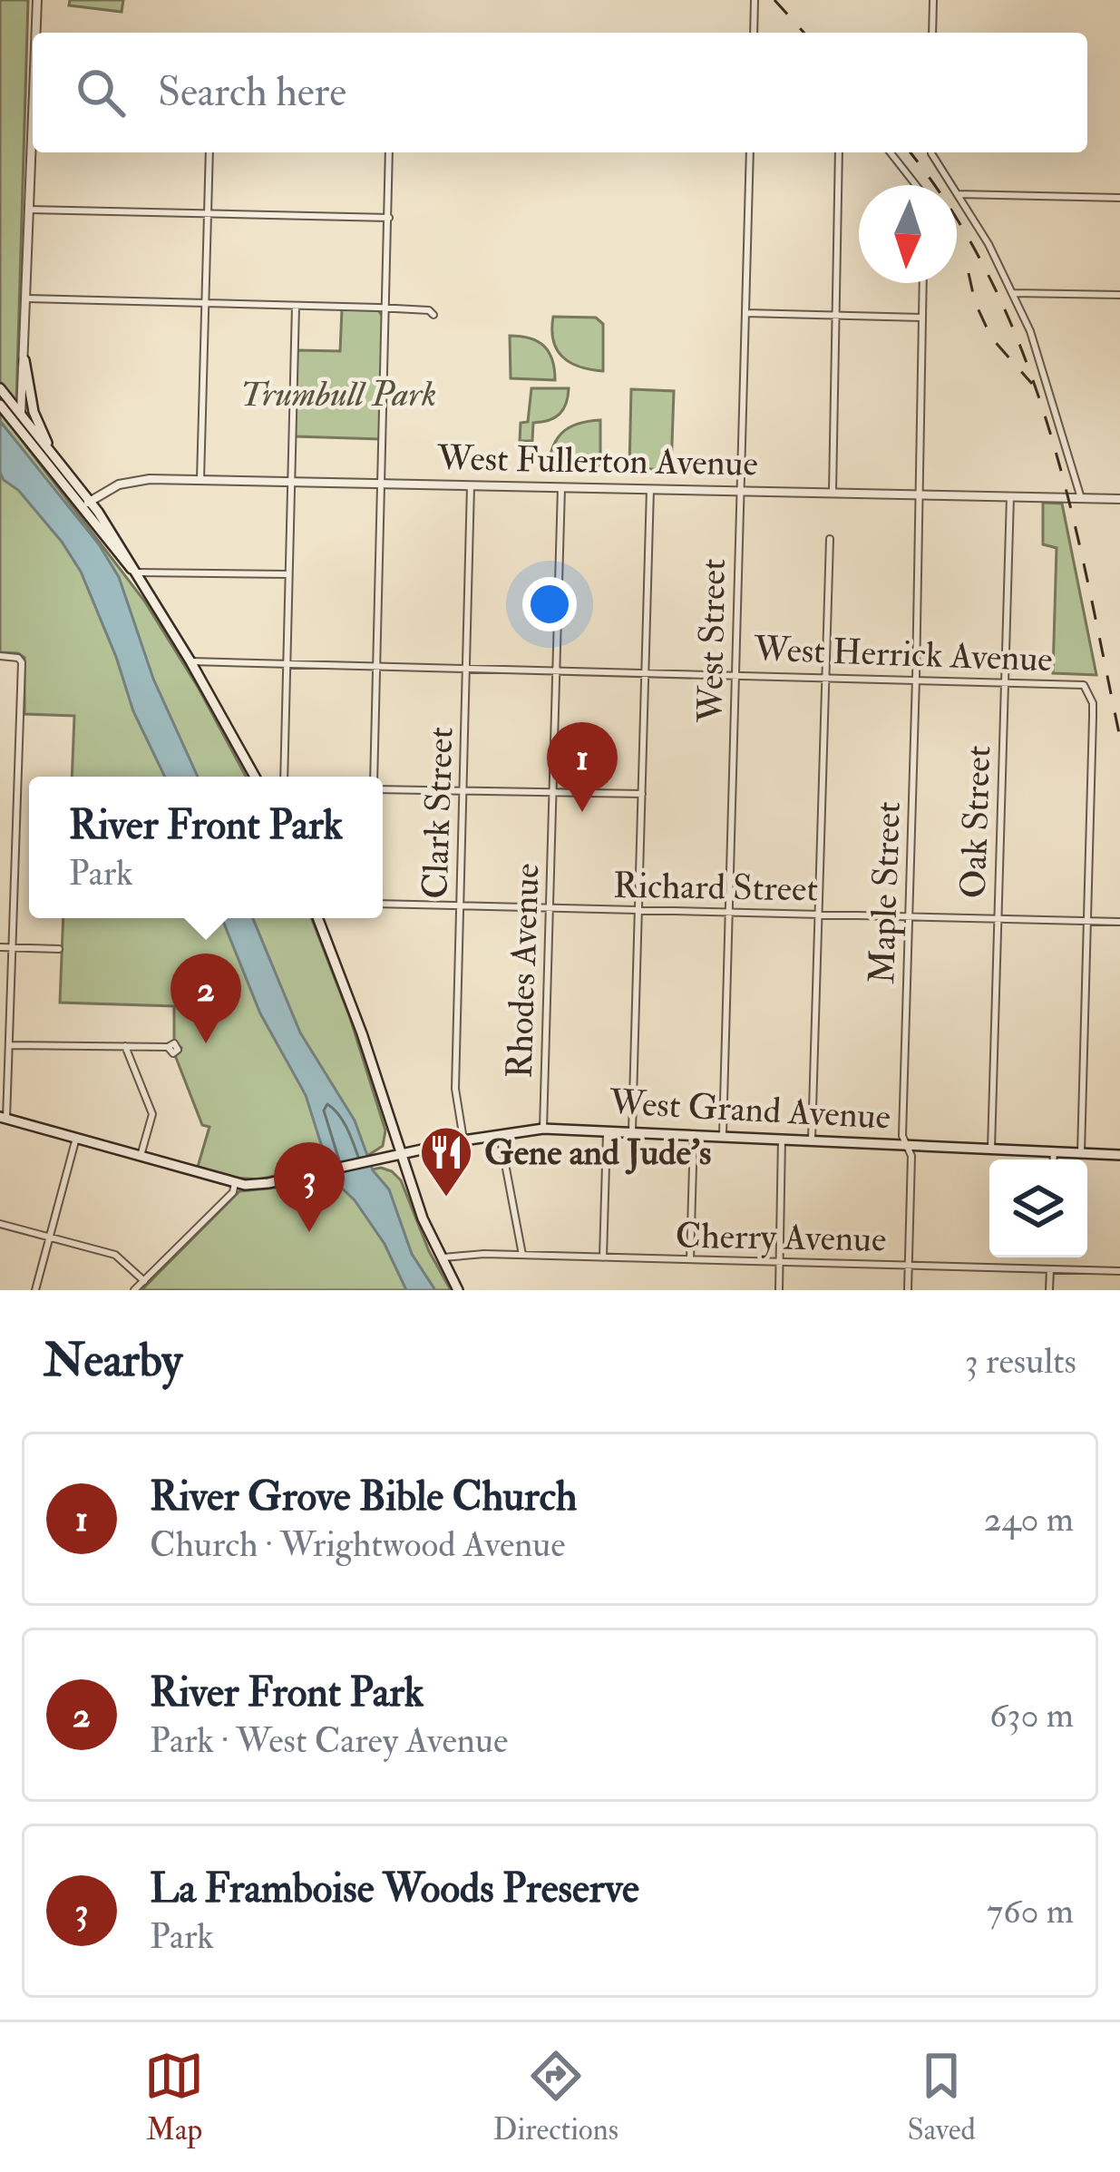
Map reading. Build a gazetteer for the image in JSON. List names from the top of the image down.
{
  "streets": {
    "main road": ["West Grand Avenue"],
    "street": [
      "West Fullerton Avenue",
      "West Street",
      "West Herrick Avenue",
      "Clark Street",
      "Oak Street",
      "Richard Street",
      "Maple Street",
      "Rhodes Avenue",
      "Cherry Avenue"
    ]
  },
  "crossings": [
    ["West Fullerton Avenue", "West Street"],
    ["West Fullerton Avenue", "Clark Street"],
    ["West Fullerton Avenue", "Oak Street"],
    ["West Fullerton Avenue", "Maple Street"],
    ["West Fullerton Avenue", "Rhodes Avenue"],
    ["West Street", "West Herrick Avenue"],
    ["West Street", "Richard Street"],
    ["West Street", "West Grand Avenue"],
    ["West Herrick Avenue", "Clark Street"],
    ["West Herrick Avenue", "Oak Street"],
    ["West Herrick Avenue", "Richard Street"],
    ["West Herrick Avenue", "Maple Street"],
    ["West Herrick Avenue", "Rhodes Avenue"],
    ["Clark Street", "Richard Street"],
    ["Clark Street", "West Grand Avenue"],
    ["Oak Street", "Richard Street"],
    ["Oak Street", "West Grand Avenue"],
    ["Richard Street", "Maple Street"],
    ["Richard Street", "Rhodes Avenue"],
    ["Maple Street", "West Grand Avenue"],
    ["Maple Street", "Cherry Avenue"],
    ["Rhodes Avenue", "West Grand Avenue"]
  ],
  "parks": ["Trumbull Park"],
  "places": {
    "restaurant": ["Gene and Jude's"]
  },
  "north": "bottom",
  "page": {
    "search": "Search here",
    "pins": ["1", "2", "3"],
    "popup": ["River Front Park", "Park"],
    "heading": ["Nearby", "3 results"],
    "list": [
      {
        "mark": "1",
        "name": "River Grove Bible Church",
        "note": "Church · Wrightwood Avenue",
        "value": "240 m"
      },
      {
        "mark": "2",
        "name": "River Front Park",
        "note": "Park · West Carey Avenue",
        "value": "630 m"
      },
      {
        "mark": "3",
        "name": "La Framboise Woods Preserve",
        "note": "Park",
        "value": "760 m"
      }
    ],
    "nav": ["Map", "Directions", "Saved"]
  }
}
